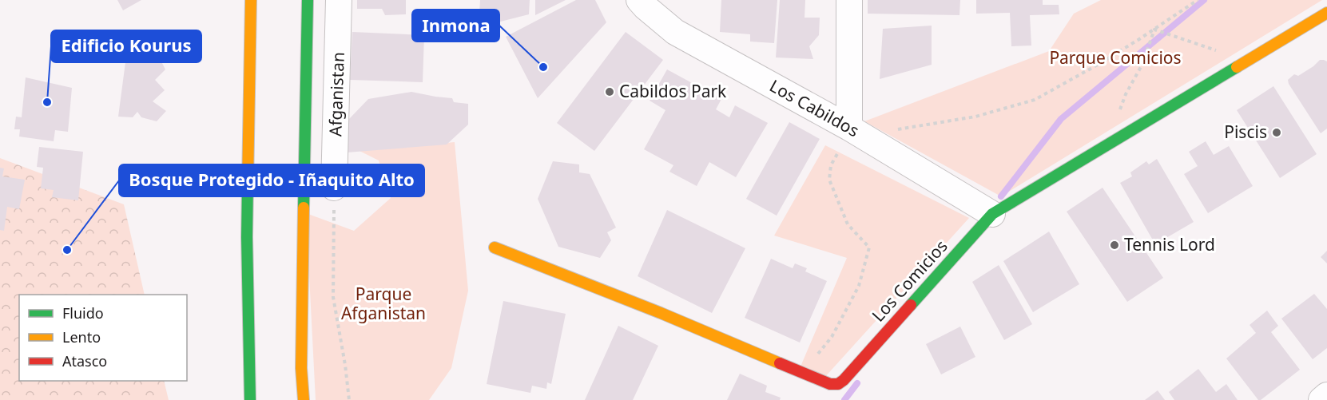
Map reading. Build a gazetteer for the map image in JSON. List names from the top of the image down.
{
  "streets": {
    "street": ["Afganistan", "Los Cabildos", "Los Comicios"]
  },
  "crossings": [
    ["Los Cabildos", "Los Comicios"]
  ],
  "parks": ["Parque Comicios", "Parque Afganistan"],
  "places": [
    "Inmona",
    "Cabildos Park",
    "Edificio Kourus",
    "Piscis",
    "Tennis Lord",
    "Bosque Protegido - Iñaquito Alto"
  ],
  "legend": ["Fluido", "Lento", "Atasco"]
}
